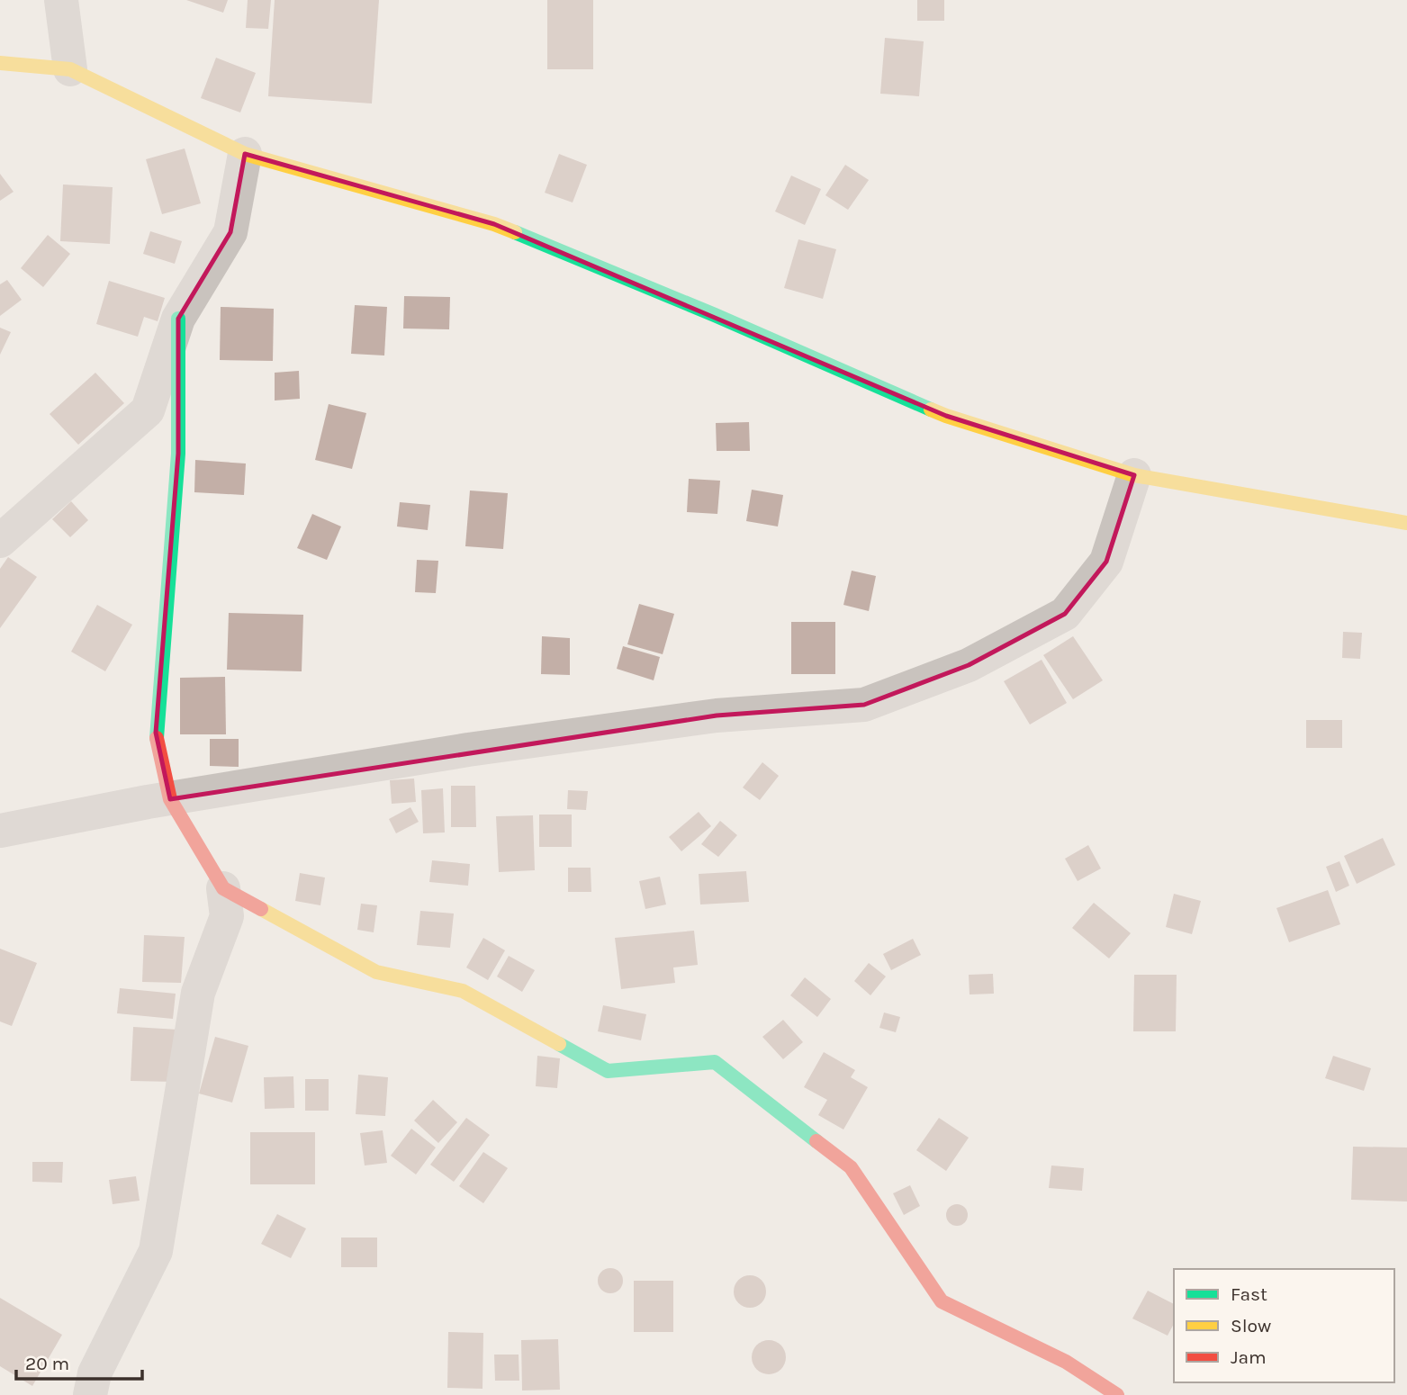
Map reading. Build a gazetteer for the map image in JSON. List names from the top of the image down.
{
  "legend": ["Fast", "Slow", "Jam"],
  "scale_bar": "20 m"
}
